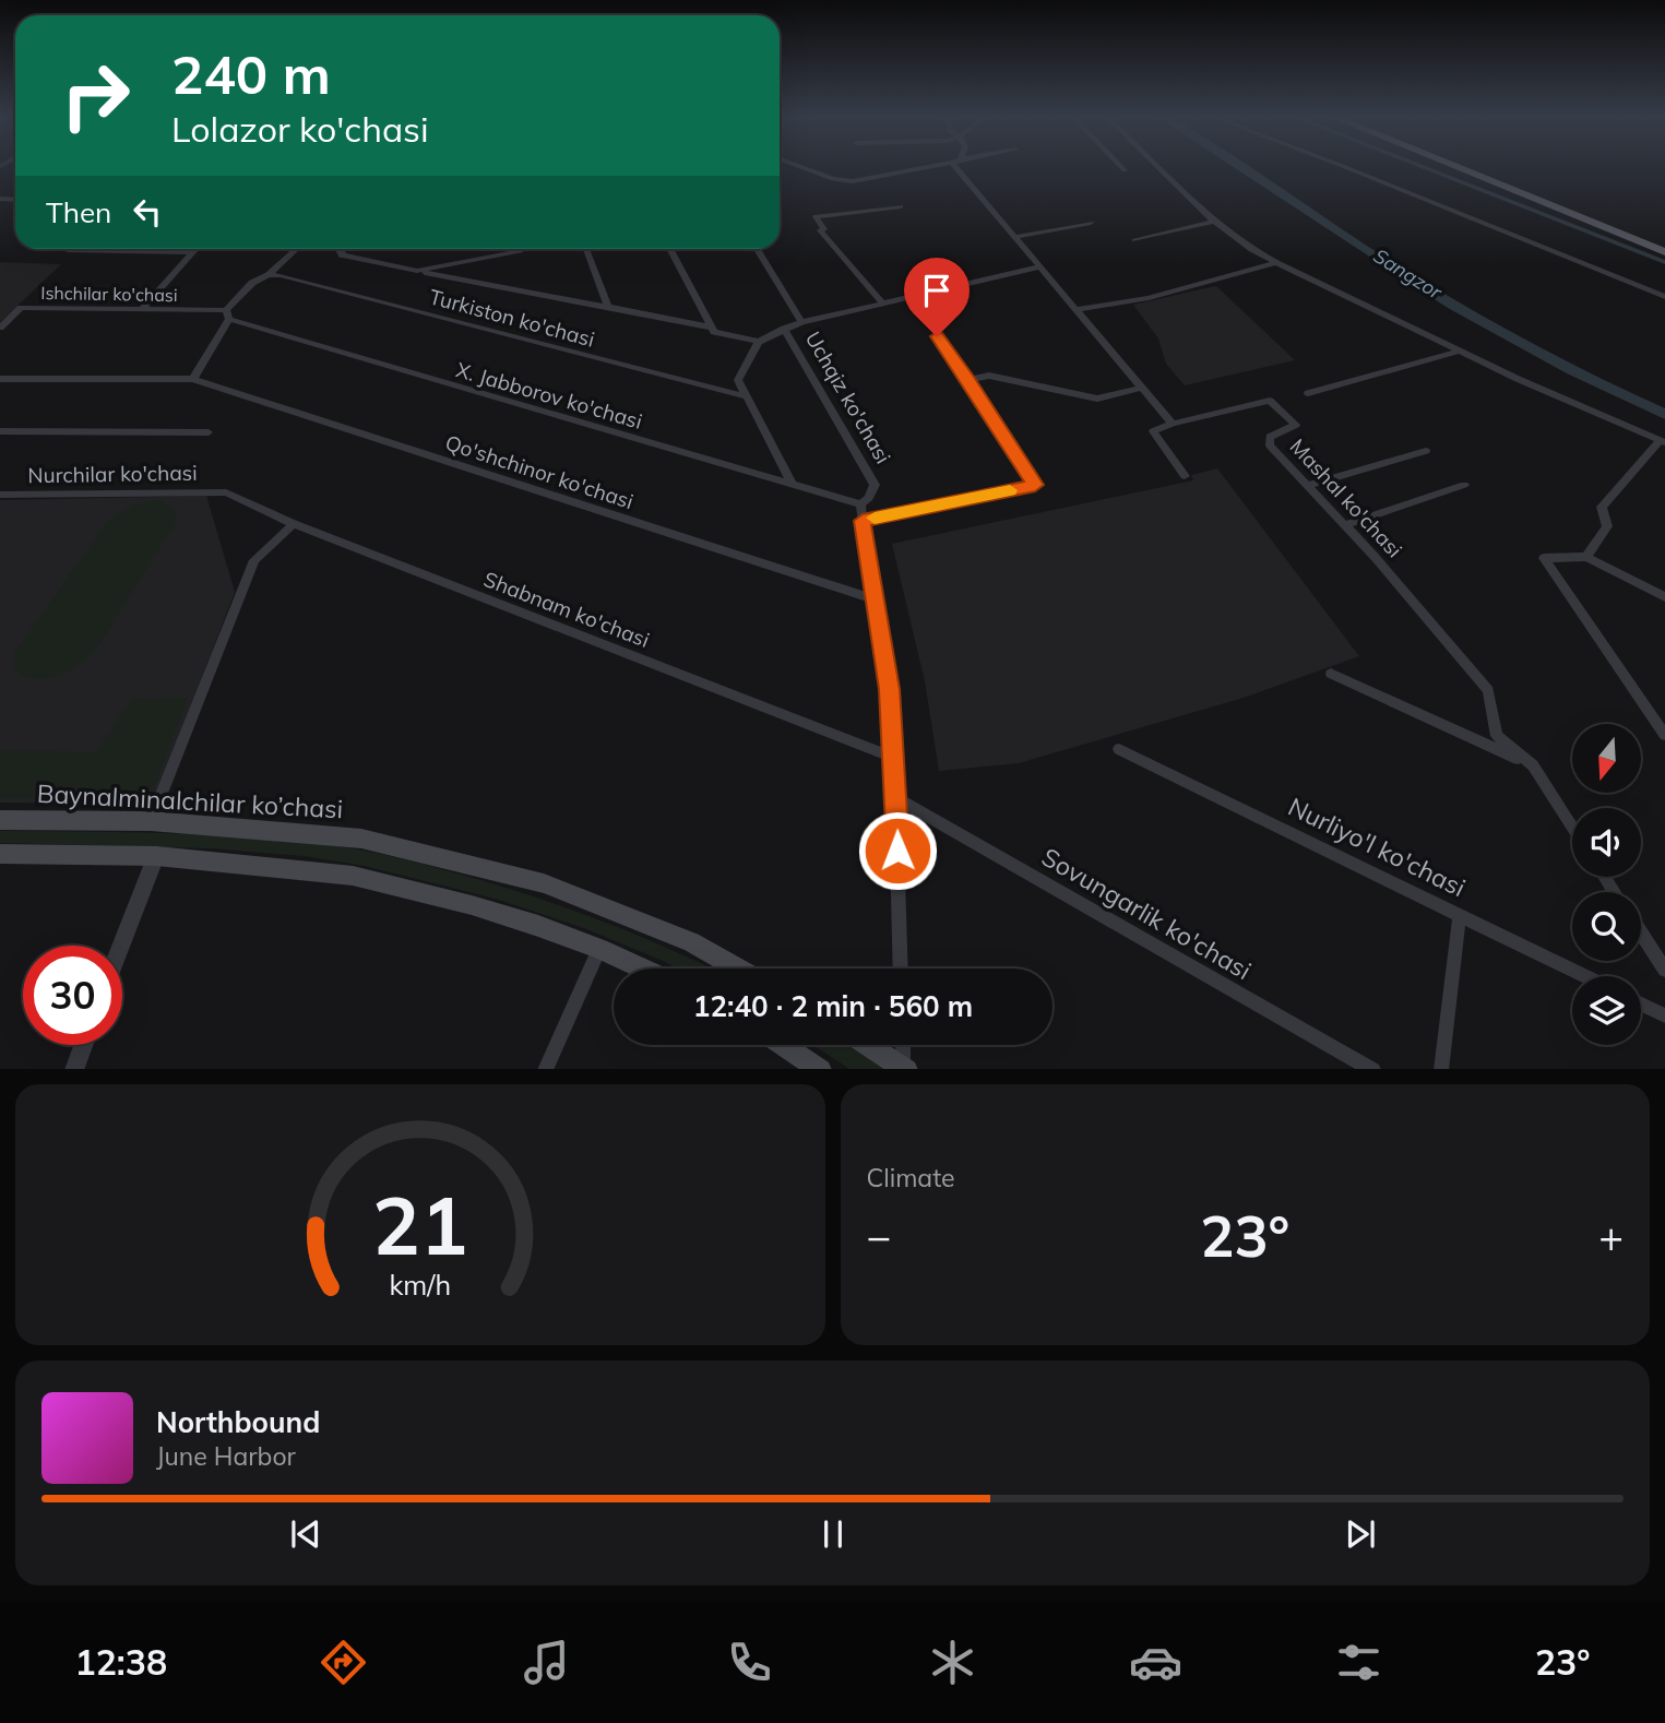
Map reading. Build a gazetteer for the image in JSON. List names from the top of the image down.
{
  "streets": {
    "main road": ["Baynalminalchilar ko’chasi"],
    "street": [
      "Ishchilar ko'chasi",
      "Turkiston ko'chasi",
      "X. Jabborov ko'chasi",
      "Uchqiz ko'chasi",
      "Qo'shchinor ko'chasi",
      "Nurchilar ko'chasi",
      "Mashal ko'chasi",
      "Shabnam ko'chasi",
      "Nurliyo'l ko'chasi",
      "Sovungarlik ko'chasi"
    ]
  },
  "crossings": [
    ["Ishchilar ko'chasi", "X. Jabborov ko'chasi"],
    ["X. Jabborov ko'chasi", "Uchqiz ko'chasi"],
    ["Uchqiz ko'chasi", "Qo'shchinor ko'chasi"],
    ["Uchqiz ko'chasi", "Shabnam ko'chasi"],
    ["Uchqiz ko'chasi", "Sovungarlik ko'chasi"],
    ["Nurchilar ko'chasi", "Shabnam ko'chasi"]
  ],
  "water": ["Sangzor"],
  "north": "bottom",
  "page": {
    "turn": ["240 m", "Lolazor ko'chasi"],
    "then": "Then",
    "limit": "30",
    "trip": "12:40 · 2 min · 560 m",
    "tile": "Climate",
    "heat": ["−", "23°", "+"],
    "song": ["Northbound", "June Harbor"],
    "tabs": ["12:38", "23°"],
    "gauge": ["21", "km/h"]
  }
}
